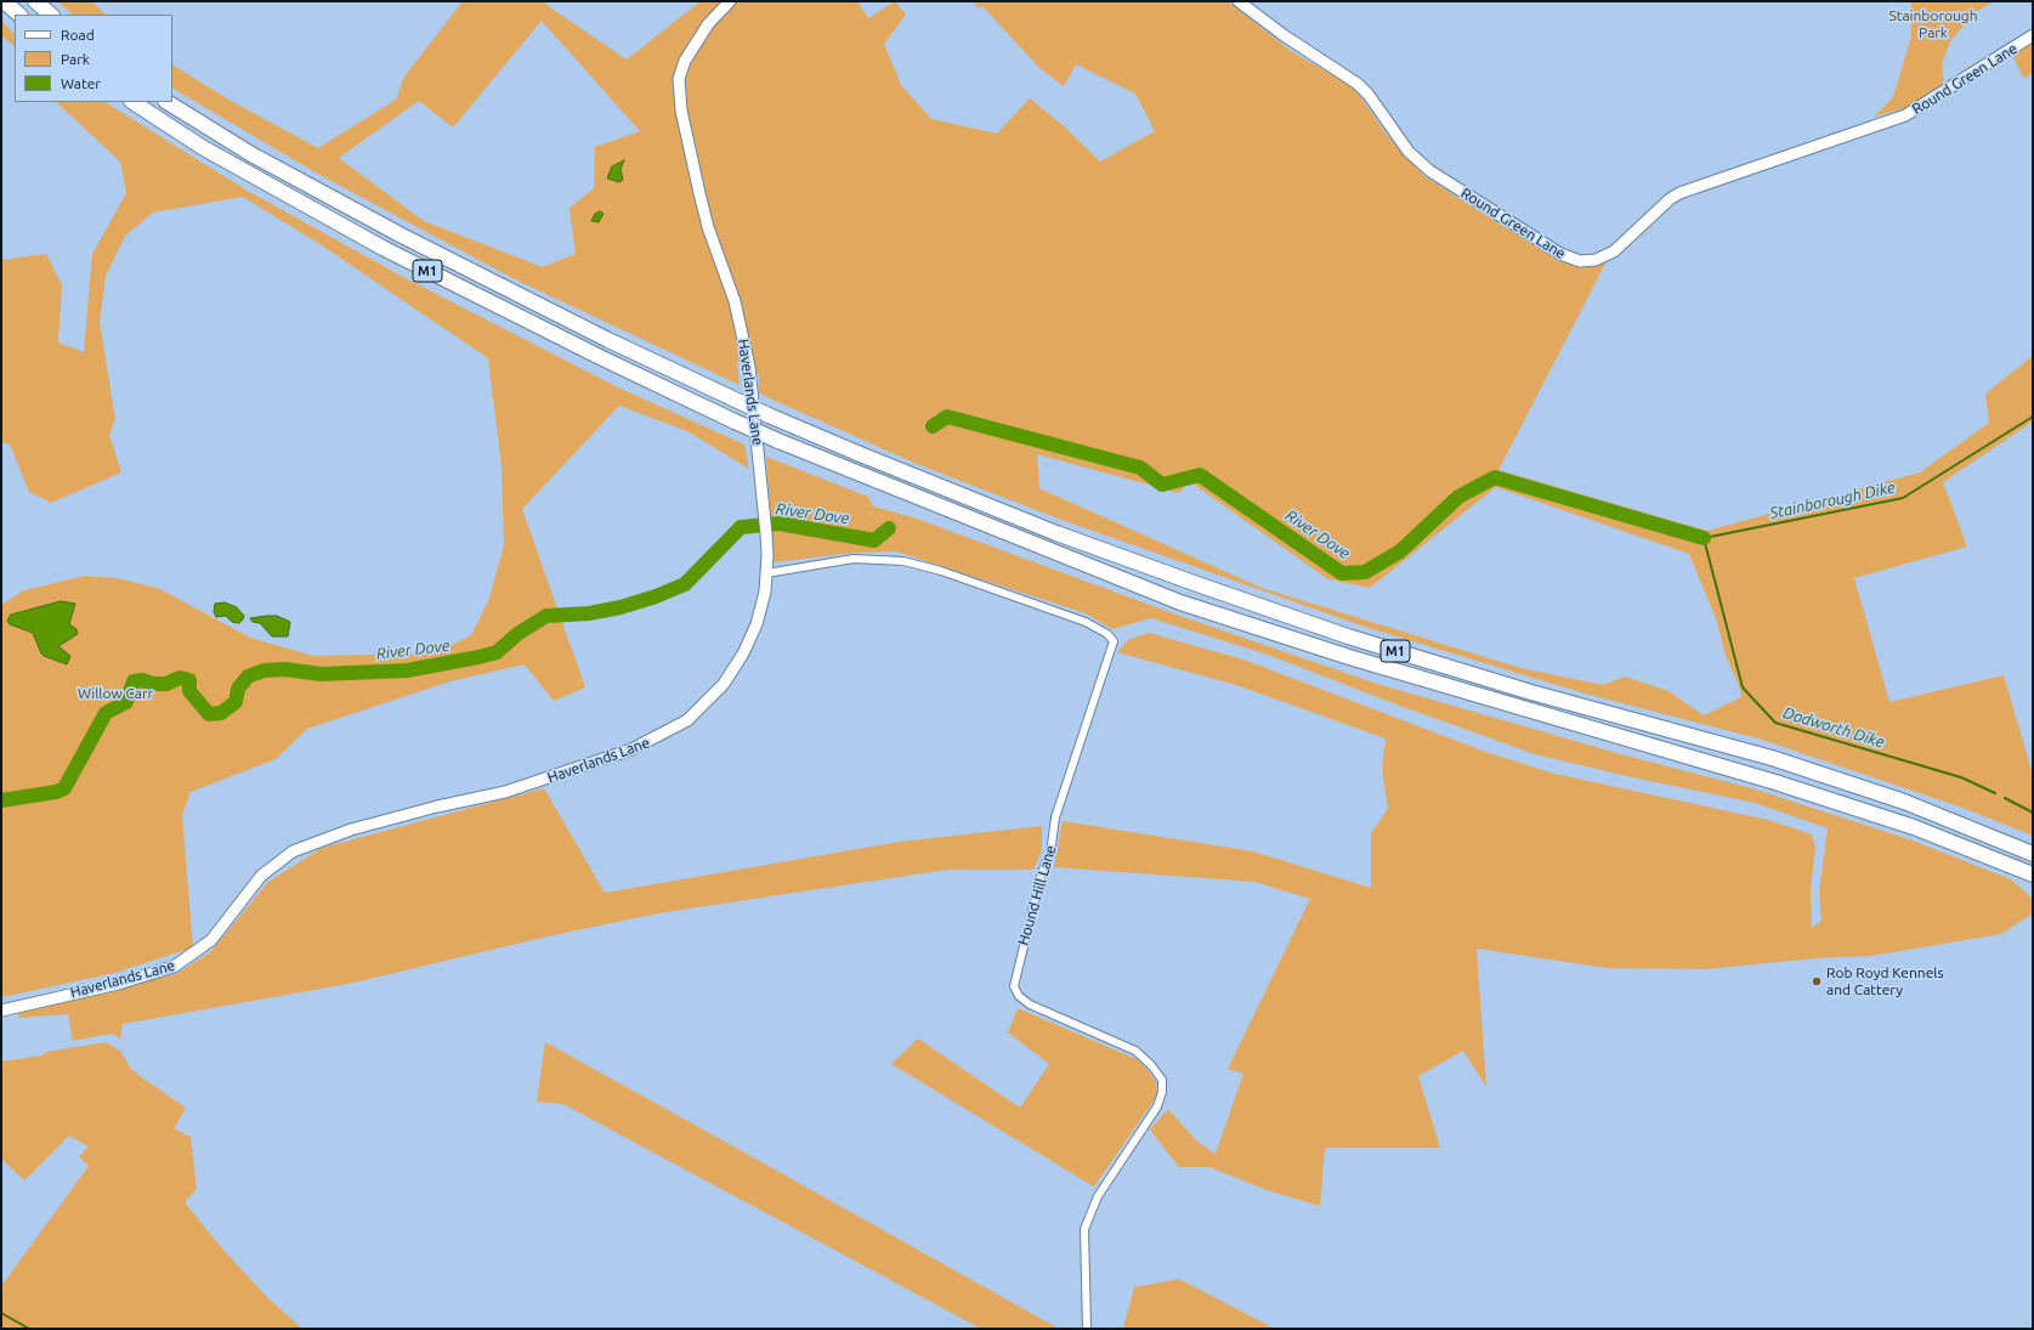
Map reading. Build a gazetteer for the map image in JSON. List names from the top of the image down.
{
  "streets": {
    "highway": ["M1"],
    "street": ["Round Green Lane", "Haverlands Lane", "Hound Hill Lane"]
  },
  "crossings": [
    ["Haverlands Lane", "Hound Hill Lane"]
  ],
  "water": ["Stainborough Dike", "River Dove", "Dodworth Dike"],
  "parks": ["Stainborough Park", "Willow Carr"],
  "places": ["Rob Royd Kennels and Cattery"],
  "legend": ["Road", "Park", "Water"]
}
